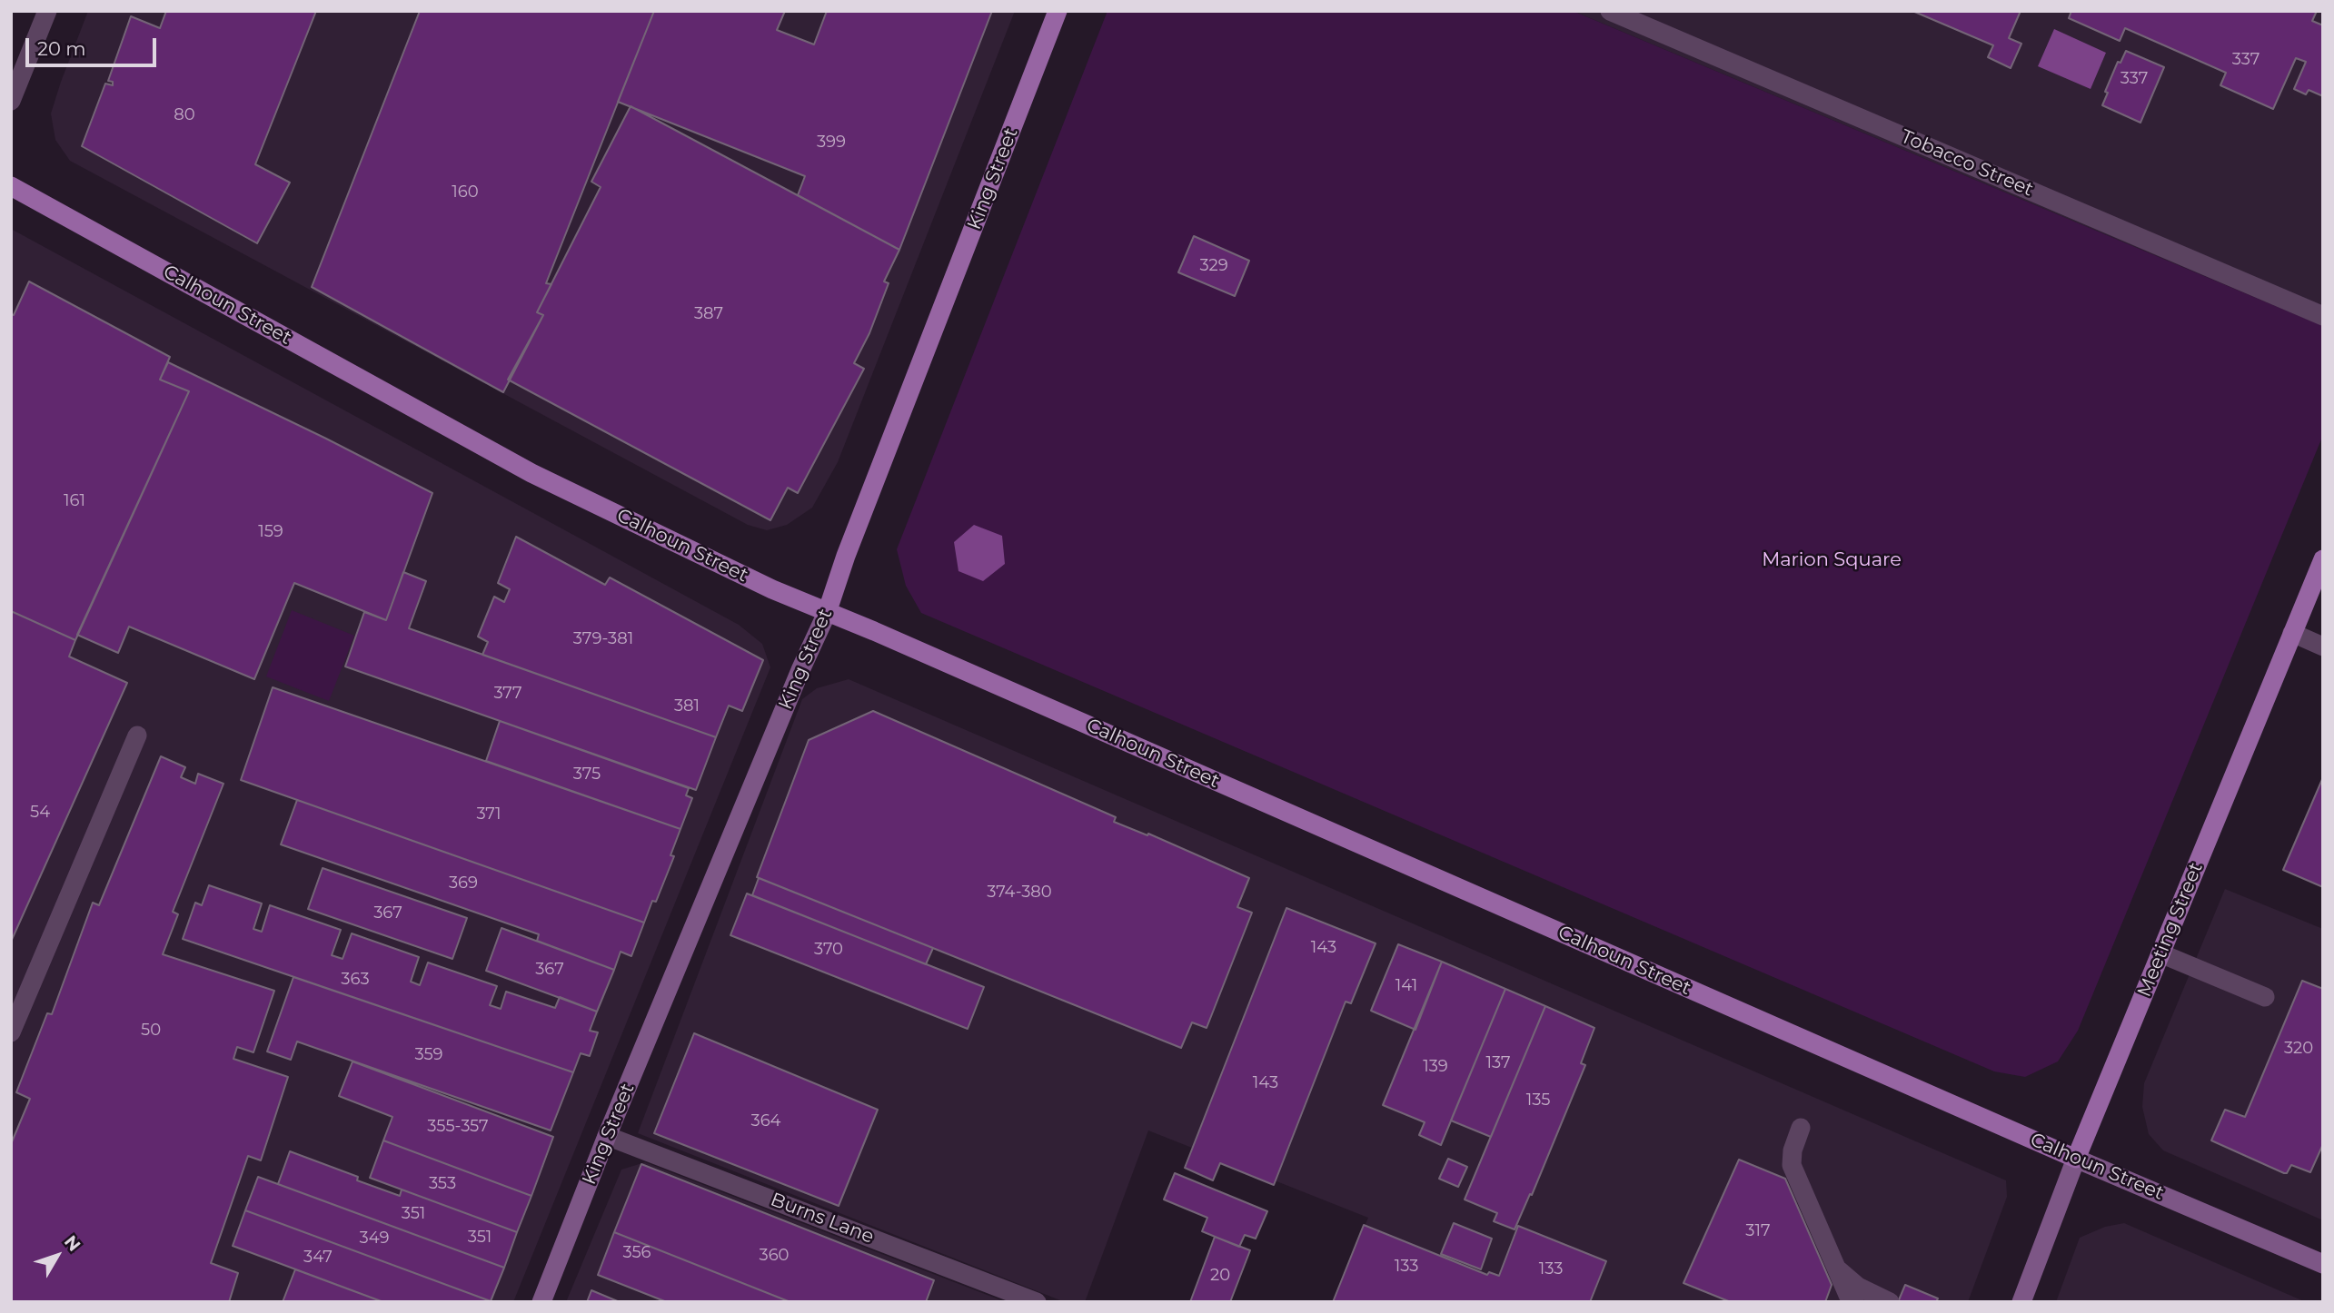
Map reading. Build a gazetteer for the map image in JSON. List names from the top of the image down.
{
  "streets": {
    "main road": ["King Street", "Calhoun Street", "Meeting Street"],
    "street": ["Tobacco Street", "Burns Lane"]
  },
  "crossings": [
    ["King Street", "Calhoun Street"],
    ["King Street", "Burns Lane"],
    ["Calhoun Street", "Meeting Street"]
  ],
  "parks": ["Marion Square"],
  "house_numbers": [
    "337",
    "337",
    "80",
    "399",
    "160",
    "329",
    "387",
    "161",
    "159",
    "379-381",
    "377",
    "381",
    "375",
    "54",
    "371",
    "369",
    "374-380",
    "367",
    "143",
    "370",
    "367",
    "363",
    "141",
    "50",
    "320",
    "359",
    "137",
    "139",
    "143",
    "135",
    "364",
    "355-357",
    "353",
    "351",
    "317",
    "351",
    "349",
    "356",
    "360",
    "347",
    "133",
    "133",
    "20"
  ],
  "scale_bar": "20 m",
  "north": "top right"
}
